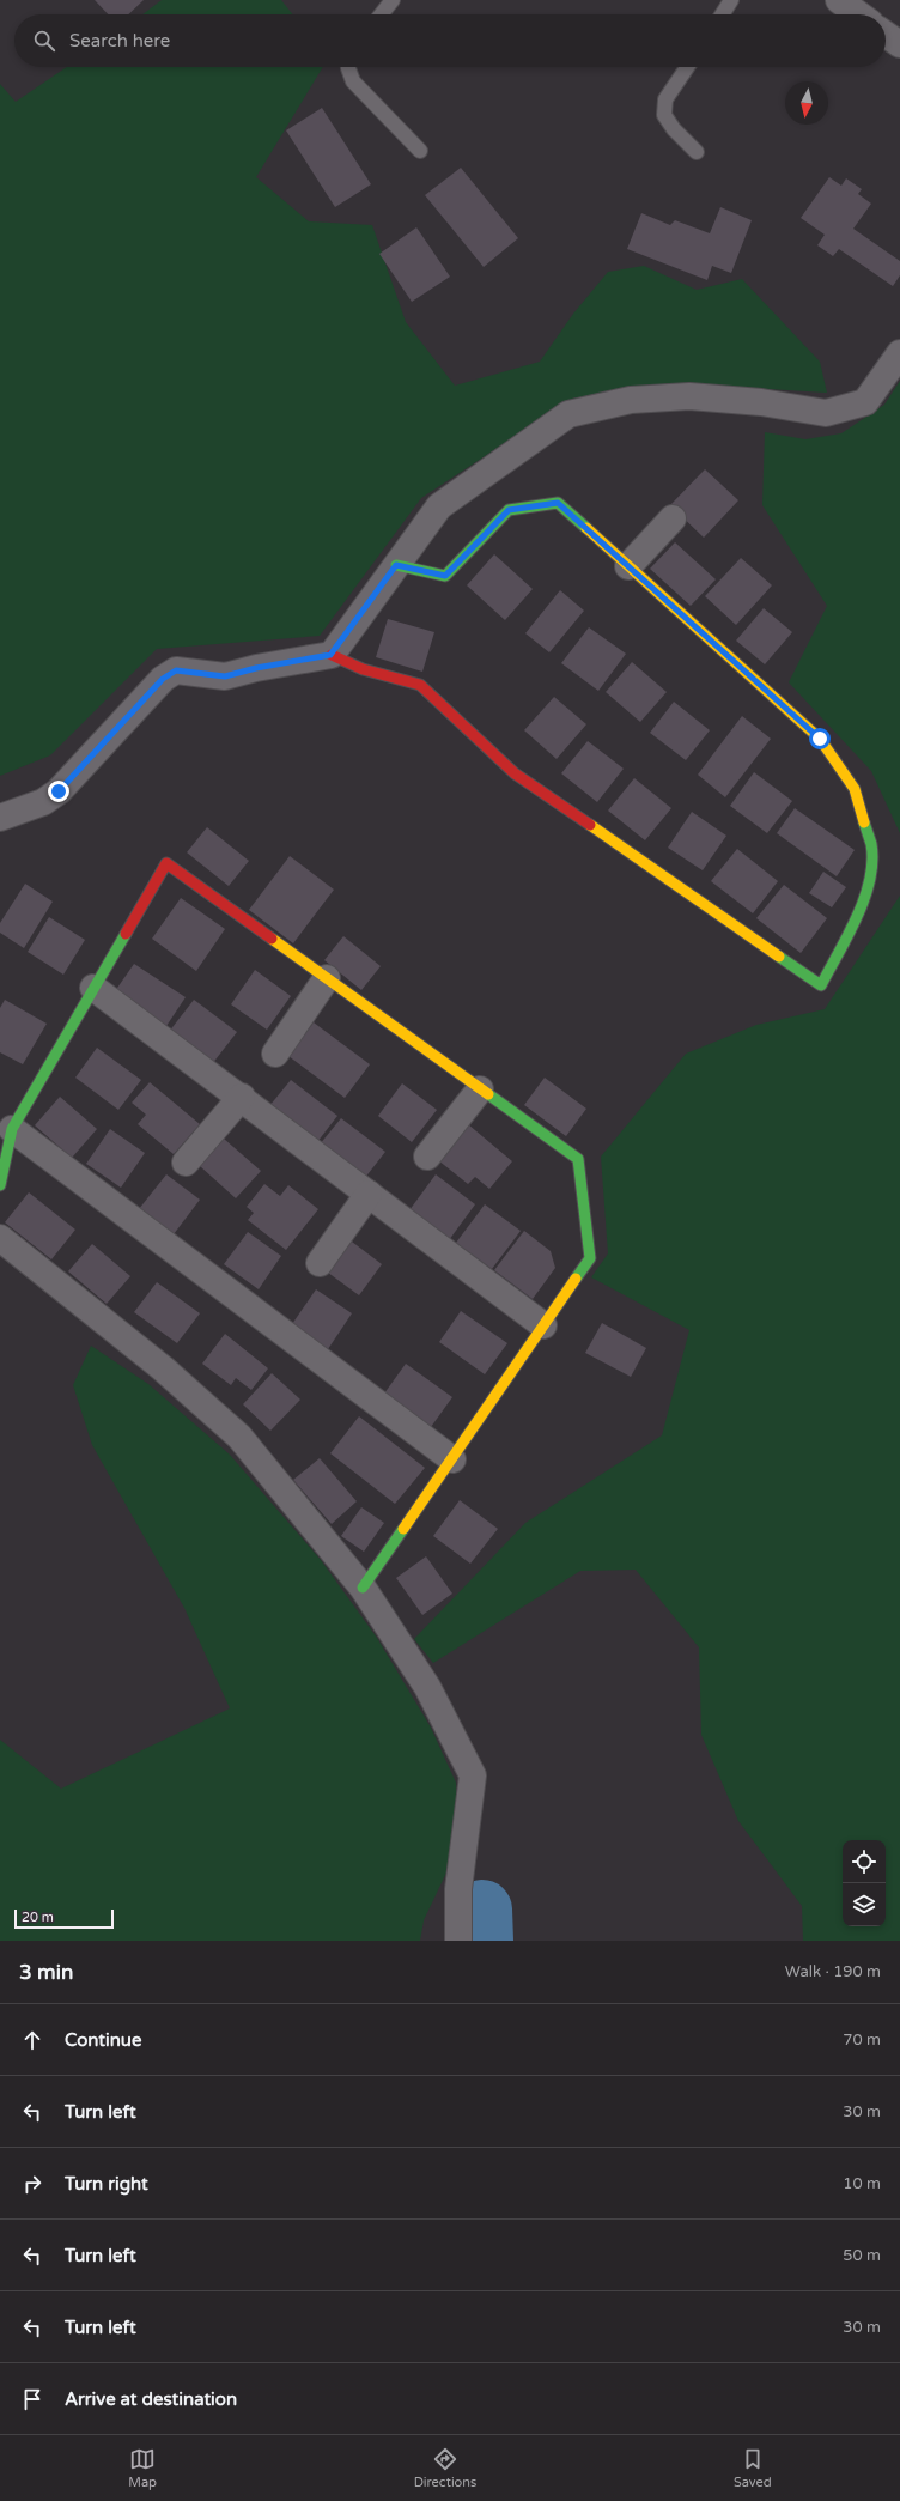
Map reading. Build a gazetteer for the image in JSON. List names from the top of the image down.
{
  "scale_bar": "20 m",
  "north": "bottom",
  "page": {
    "search": "Search here",
    "scale": "20 m",
    "heading": ["3 min", "Walk · 190 m"],
    "list": [
      ["Continue", "70 m"],
      ["Turn left", "30 m"],
      ["Turn right", "10 m"],
      ["Turn left", "50 m"],
      ["Turn left", "30 m"],
      "Arrive at destination"
    ],
    "nav": ["Map", "Directions", "Saved"]
  }
}
